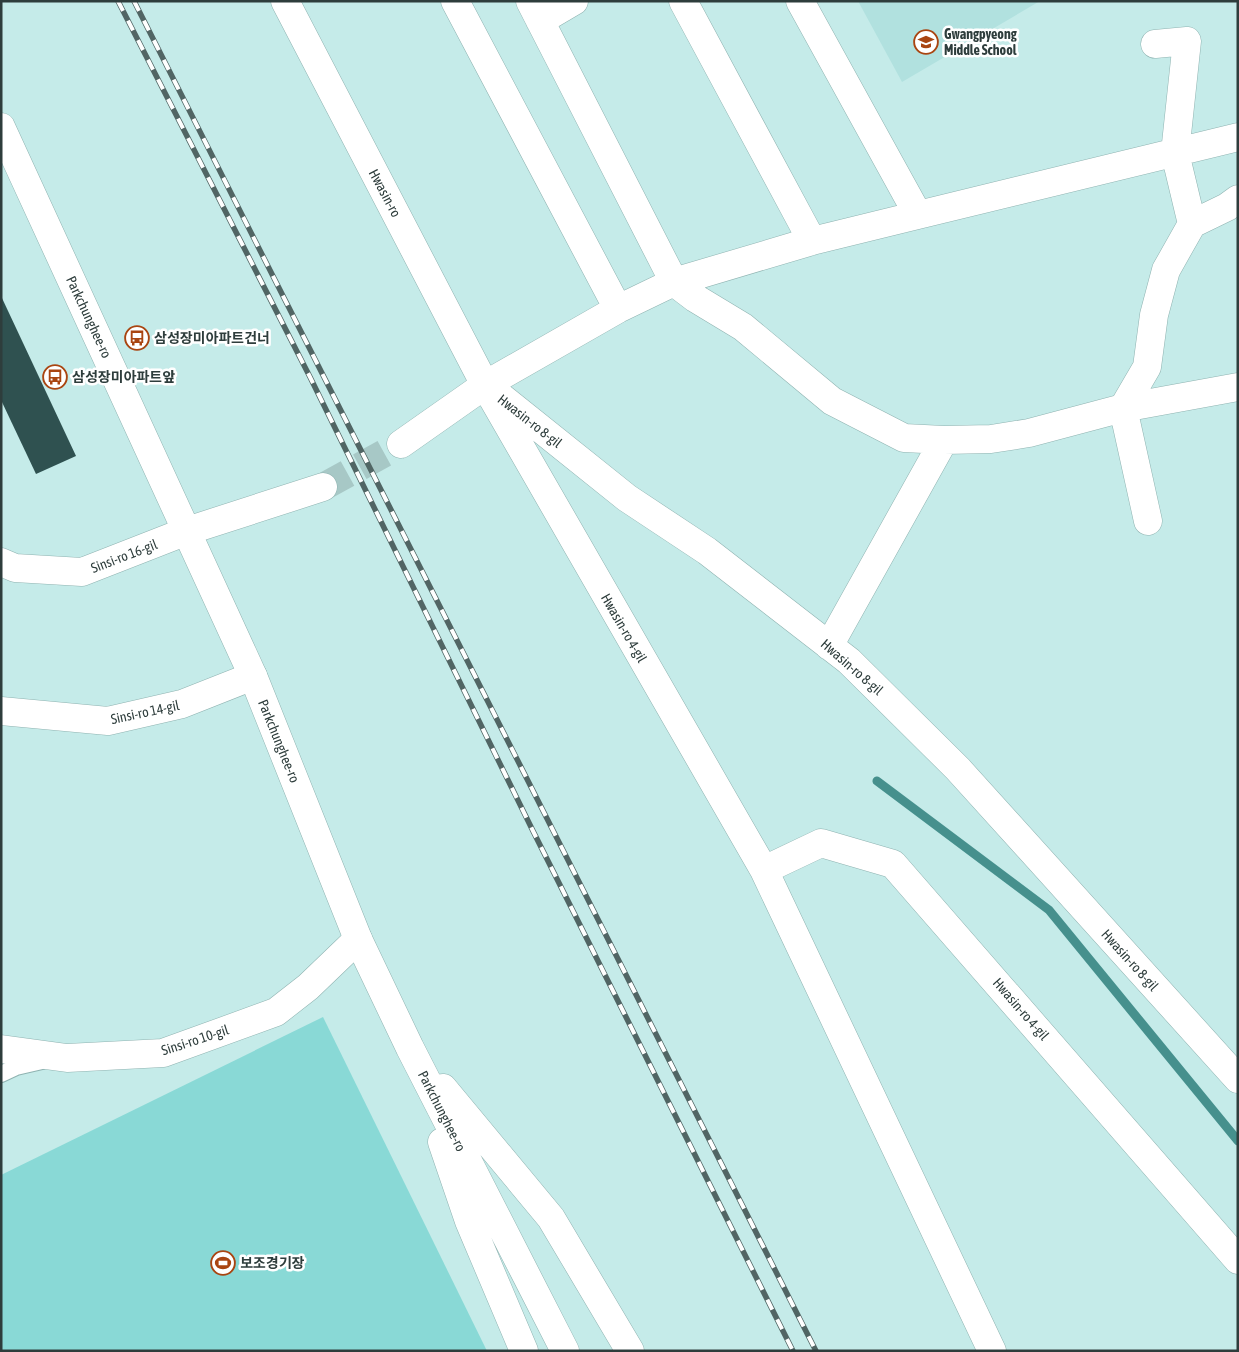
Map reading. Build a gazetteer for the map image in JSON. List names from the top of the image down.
{
  "streets": {
    "street": [
      "Hwasin-ro",
      "Parkchunghee-ro",
      "Hwasin-ro 8-gil",
      "Sinsi-ro 16-gil",
      "Hwasin-ro 4-gil",
      "Sinsi-ro 14-gil",
      "Sinsi-ro 10-gil"
    ]
  },
  "crossings": [
    ["Hwasin-ro", "Hwasin-ro 8-gil"],
    ["Hwasin-ro", "Hwasin-ro 4-gil"],
    ["Parkchunghee-ro", "Sinsi-ro 16-gil"],
    ["Parkchunghee-ro", "Sinsi-ro 14-gil"],
    ["Parkchunghee-ro", "Sinsi-ro 10-gil"],
    ["Hwasin-ro 8-gil", "Hwasin-ro 4-gil"]
  ],
  "places": {
    "school or university": ["Gwangpyeong Middle School"],
    "bus stop": ["삼성장미아파트건너", "삼성장미아파트앞"],
    "sports": ["보조경기장"]
  }
}
